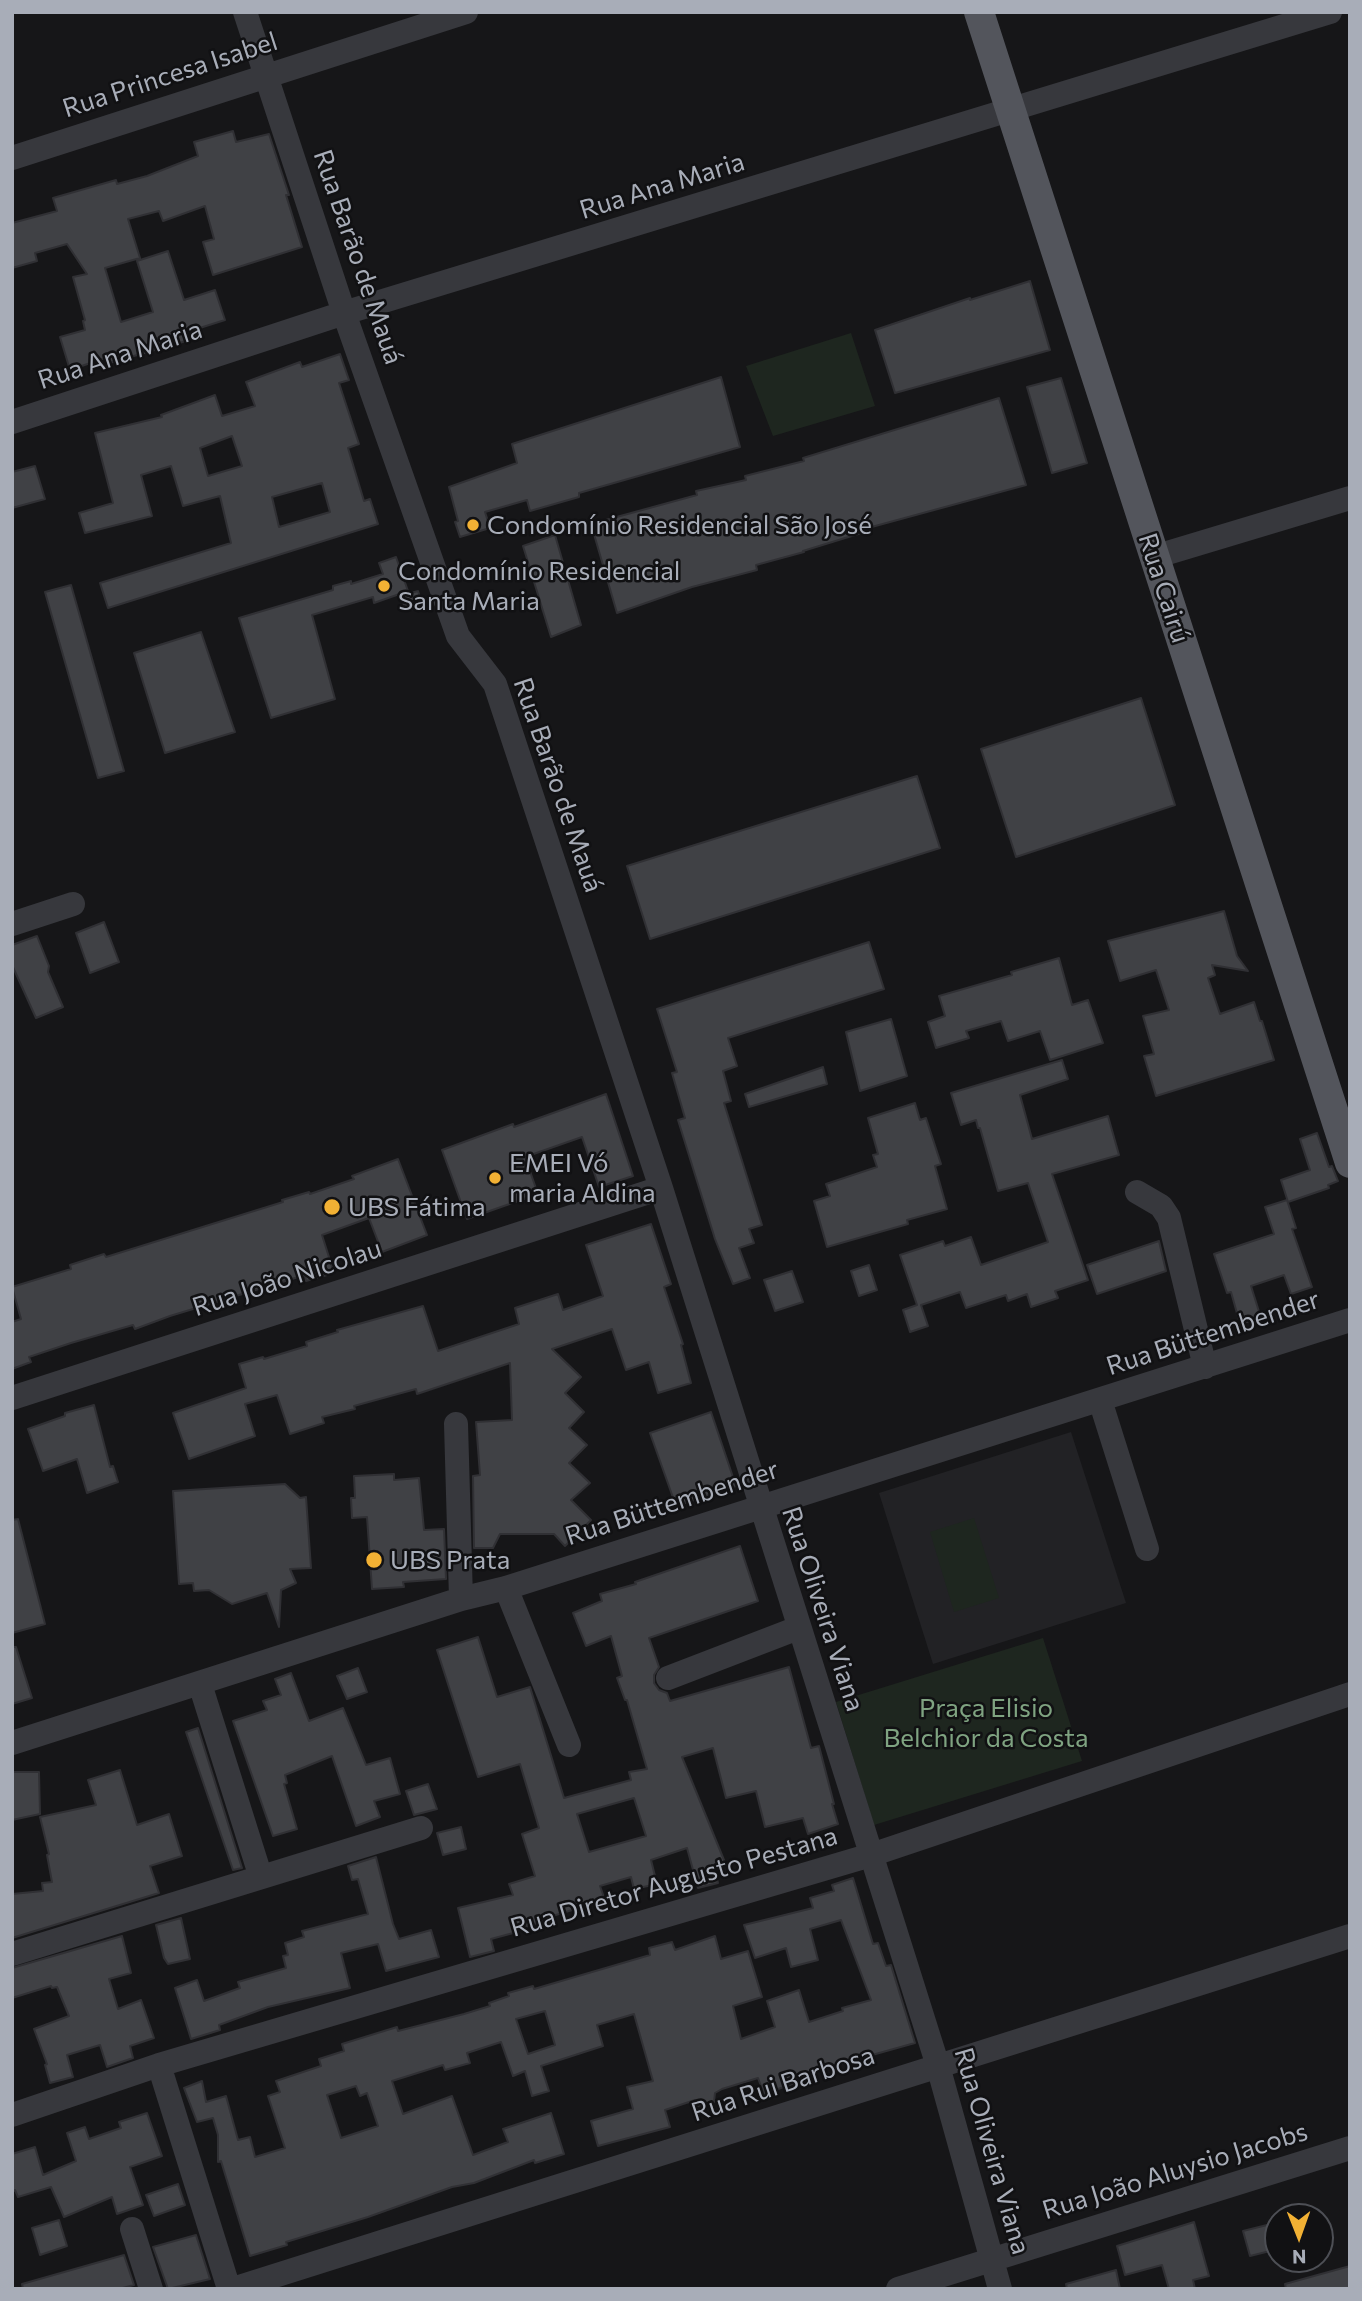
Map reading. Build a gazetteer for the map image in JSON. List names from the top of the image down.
{
  "streets": {
    "main road": ["Rua Cairú"],
    "street": [
      "Rua Princesa Isabel",
      "Rua Ana Maria",
      "Rua Barão de Mauá",
      "Rua João Nicolau",
      "Rua Büttembender",
      "Rua Oliveira Viana",
      "Rua Diretor Augusto Pestana",
      "Rua Rui Barbosa",
      "Rua João Aluysio Jacobs"
    ]
  },
  "crossings": [
    ["Rua Princesa Isabel", "Rua Barão de Mauá"],
    ["Rua Ana Maria", "Rua Barão de Mauá"],
    ["Rua Ana Maria", "Rua Cairú"],
    ["Rua Barão de Mauá", "Rua João Nicolau"],
    ["Rua Barão de Mauá", "Rua Oliveira Viana"],
    ["Rua João Nicolau", "Rua Oliveira Viana"],
    ["Rua Büttembender", "Rua Oliveira Viana"],
    ["Rua Oliveira Viana", "Rua Diretor Augusto Pestana"],
    ["Rua Oliveira Viana", "Rua Rui Barbosa"],
    ["Rua Oliveira Viana", "Rua João Aluysio Jacobs"]
  ],
  "parks": ["Praça Elisio Belchior da Costa"],
  "places": [
    "Condomínio Residencial São José",
    "Condomínio Residencial Santa Maria",
    "EMEI Vó maria Aldina",
    "UBS Fátima",
    "UBS Prata"
  ],
  "north": "bottom"
}
